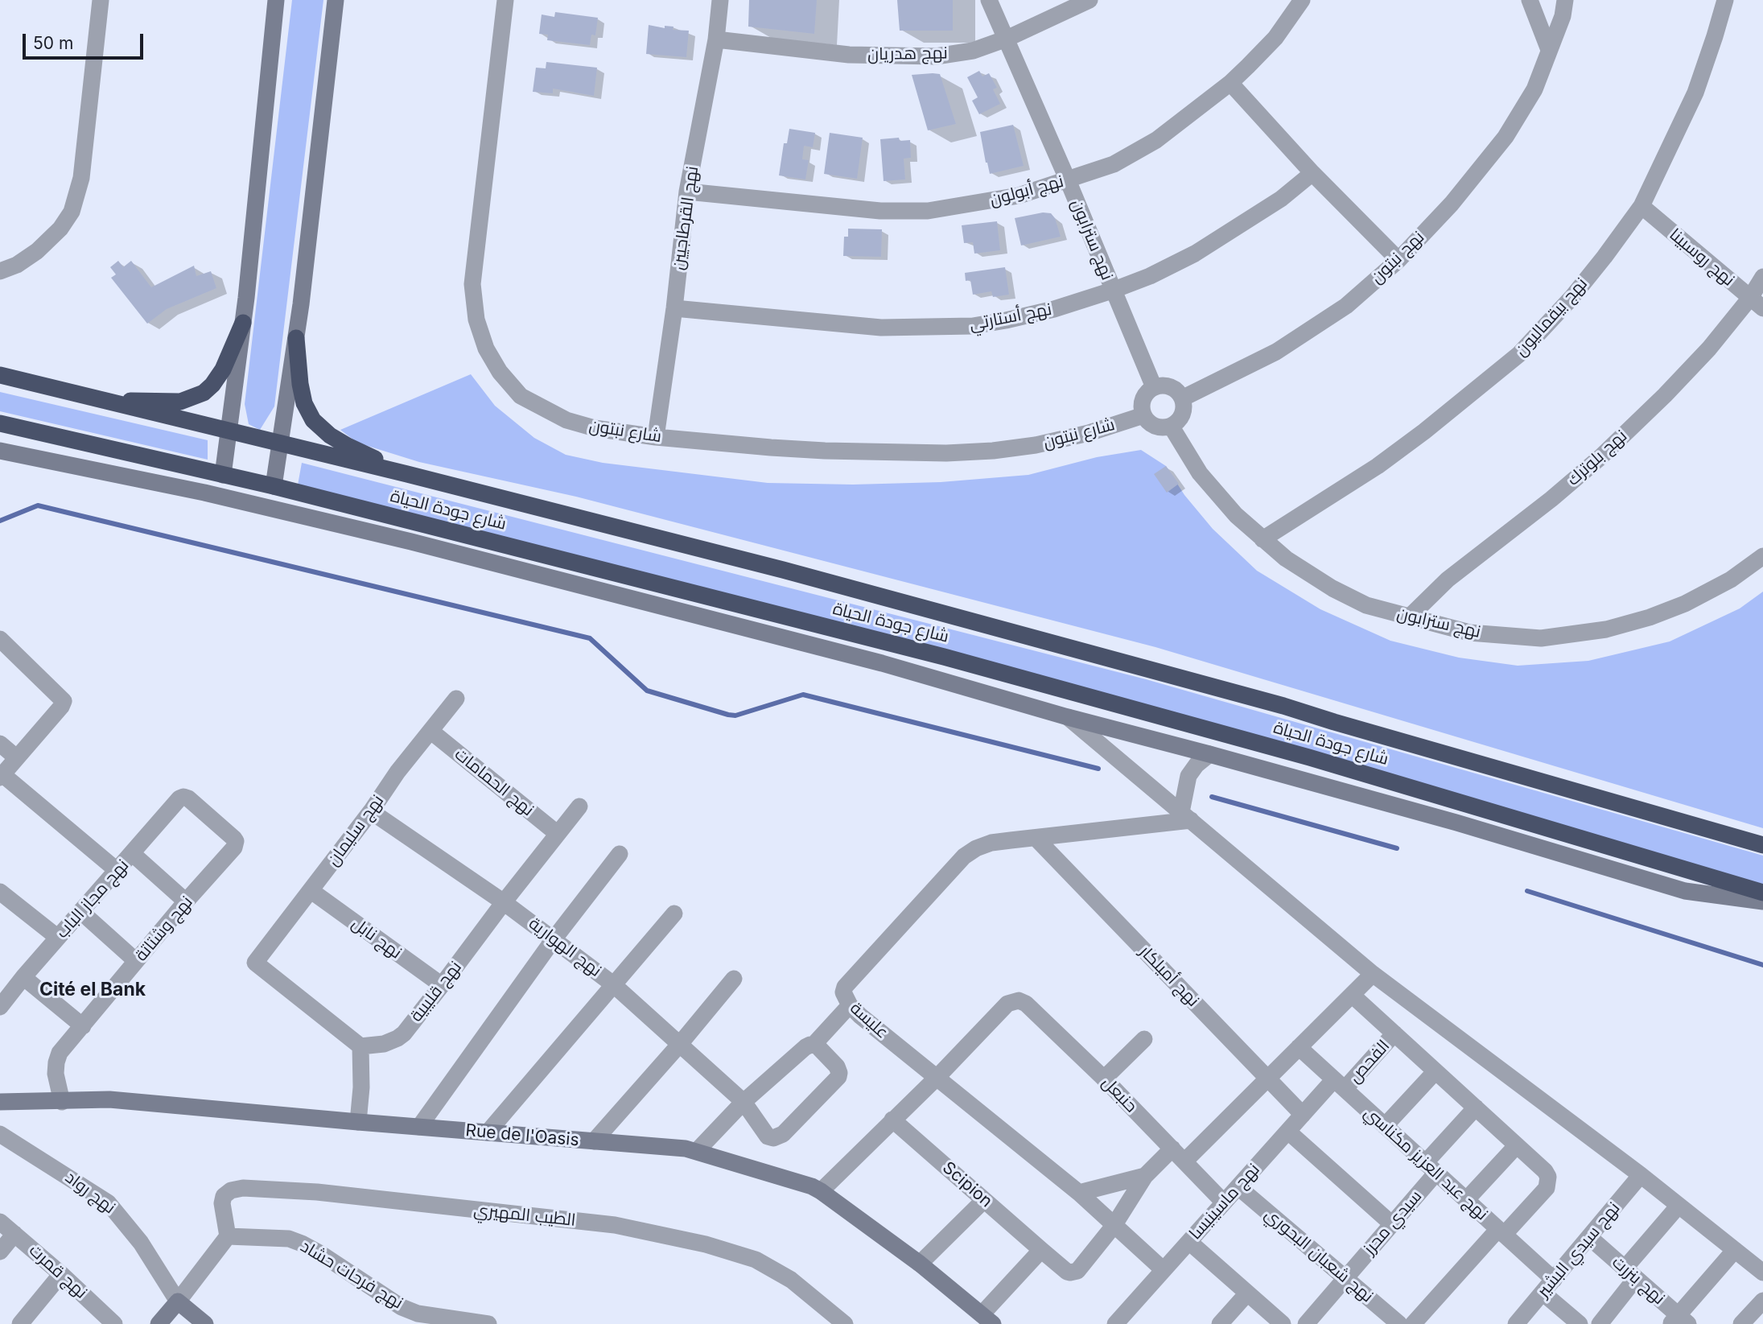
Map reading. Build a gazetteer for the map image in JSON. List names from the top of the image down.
{
  "streets": {
    "highway": ["شارع جودة الحياة"],
    "street": [
      "نهج هدريان",
      "نهج أبولون",
      "نهج القرطاجيين",
      "نهج سترابون",
      "نهج نبتون",
      "نهج روسبينا",
      "نهج أستارتي",
      "نهج بيقماليون",
      "شارع نبتون",
      "نهج بلوترك",
      "نهج الحمامات",
      "نهج سليمان",
      "نهج مجاز الباب",
      "نهج وشتاتة",
      "نهج نابل",
      "نهج الهوارية",
      "نهج أميلكار",
      "نهج قليبية",
      "عليسة",
      "الفحص",
      "حنبعل",
      "Rue de l'Oasis",
      "نهج عبد العزيز مكناسي",
      "Scipion",
      "نهج رواد",
      "نهج ماسينيسا",
      "الطيب المهيري",
      "سيدي محرز",
      "نهج سيدي البشير",
      "نهج شعبان البحوري",
      "نهج قمرت",
      "نهج فرحات حشاد",
      "نهج بنزرت"
    ]
  },
  "crossings": [
    ["نهج هدريان", "نهج القرطاجيين"],
    ["نهج هدريان", "نهج سترابون"],
    ["نهج أبولون", "نهج القرطاجيين"],
    ["نهج أبولون", "نهج سترابون"],
    ["نهج القرطاجيين", "نهج أستارتي"],
    ["نهج القرطاجيين", "شارع نبتون"],
    ["نهج سترابون", "نهج نبتون"],
    ["نهج سترابون", "نهج أستارتي"],
    ["نهج سترابون", "نهج بيقماليون"],
    ["نهج سترابون", "شارع نبتون"],
    ["نهج سترابون", "نهج بلوترك"],
    ["نهج نبتون", "شارع نبتون"],
    ["نهج روسبينا", "نهج بيقماليون"],
    ["نهج روسبينا", "نهج بلوترك"],
    ["نهج الحمامات", "نهج سليمان"],
    ["نهج الحمامات", "نهج قليبية"],
    ["نهج سليمان", "نهج نابل"],
    ["نهج سليمان", "نهج الهوارية"],
    ["نهج سليمان", "نهج قليبية"],
    ["نهج مجاز الباب", "نهج وشتاتة"],
    ["نهج وشتاتة", "Rue de l'Oasis"],
    ["نهج نابل", "نهج قليبية"],
    ["نهج الهوارية", "نهج قليبية"],
    ["نهج أميلكار", "عليسة"],
    ["نهج أميلكار", "نهج ماسينيسا"],
    ["عليسة", "حنبعل"],
    ["عليسة", "Scipion"],
    ["عليسة", "نهج ماسينيسا"],
    ["الفحص", "نهج عبد العزيز مكناسي"],
    ["الفحص", "نهج ماسينيسا"],
    ["حنبعل", "Scipion"],
    ["حنبعل", "نهج ماسينيسا"],
    ["نهج عبد العزيز مكناسي", "نهج ماسينيسا"],
    ["نهج عبد العزيز مكناسي", "سيدي محرز"],
    ["نهج عبد العزيز مكناسي", "نهج سيدي البشير"],
    ["نهج ماسينيسا", "نهج شعبان البحوري"],
    ["الطيب المهيري", "نهج فرحات حشاد"],
    ["سيدي محرز", "نهج شعبان البحوري"],
    ["نهج سيدي البشير", "نهج بنزرت"]
  ],
  "districts": ["Cité el Bank"],
  "scale_bar": "50 m"
}
